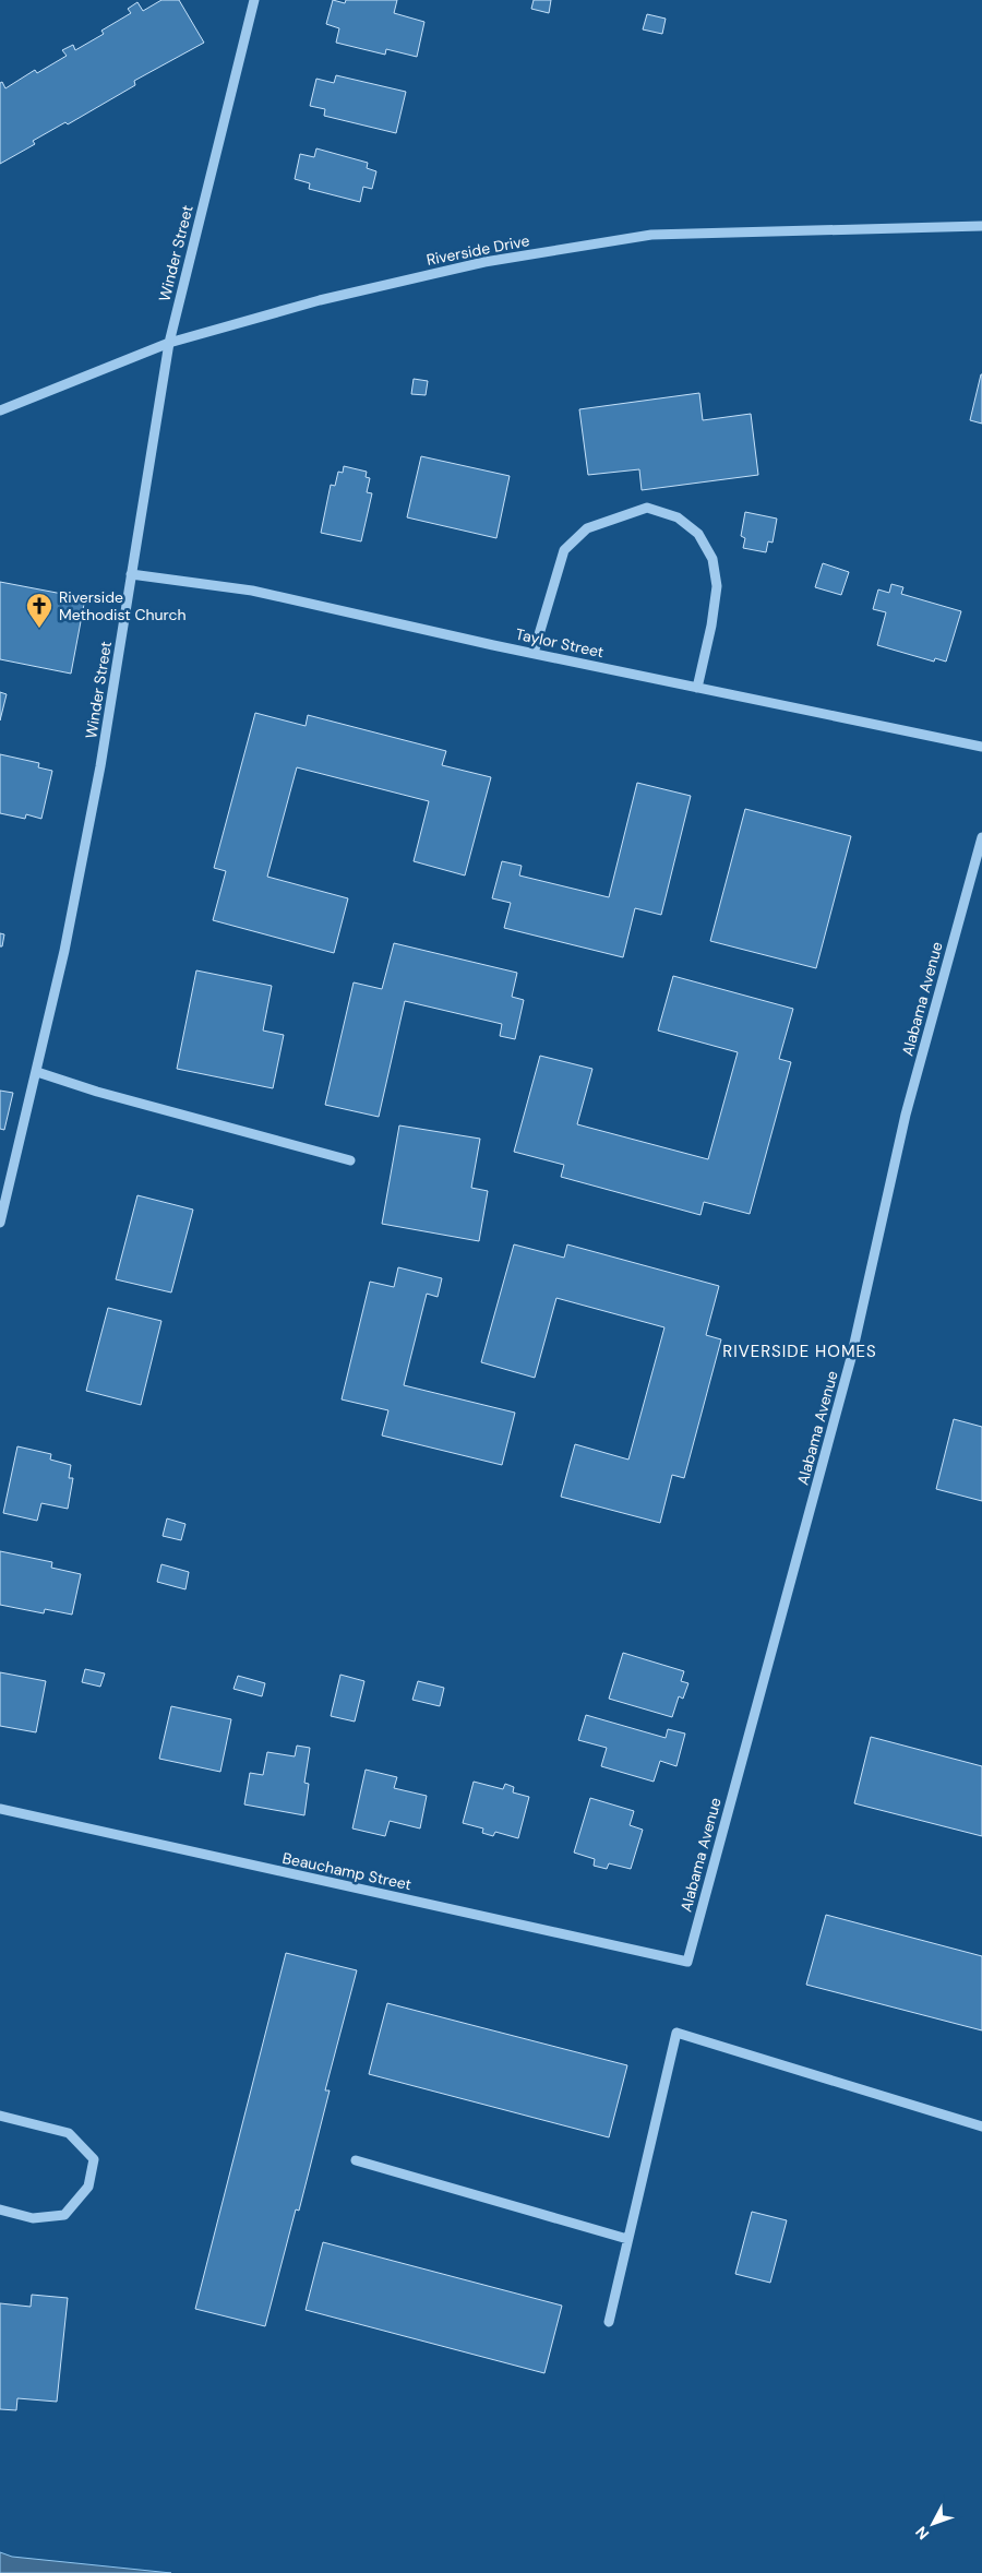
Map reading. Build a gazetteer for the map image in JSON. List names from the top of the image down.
{
  "streets": {
    "street": [
      "Riverside Drive",
      "Winder Street",
      "Taylor Street",
      "Alabama Avenue",
      "Beauchamp Street"
    ]
  },
  "crossings": [
    ["Riverside Drive", "Winder Street"],
    ["Winder Street", "Taylor Street"],
    ["Alabama Avenue", "Beauchamp Street"]
  ],
  "districts": ["RIVERSIDE HOMES"],
  "places": {
    "church": ["Riverside Methodist Church"]
  },
  "north": "bottom left"
}
